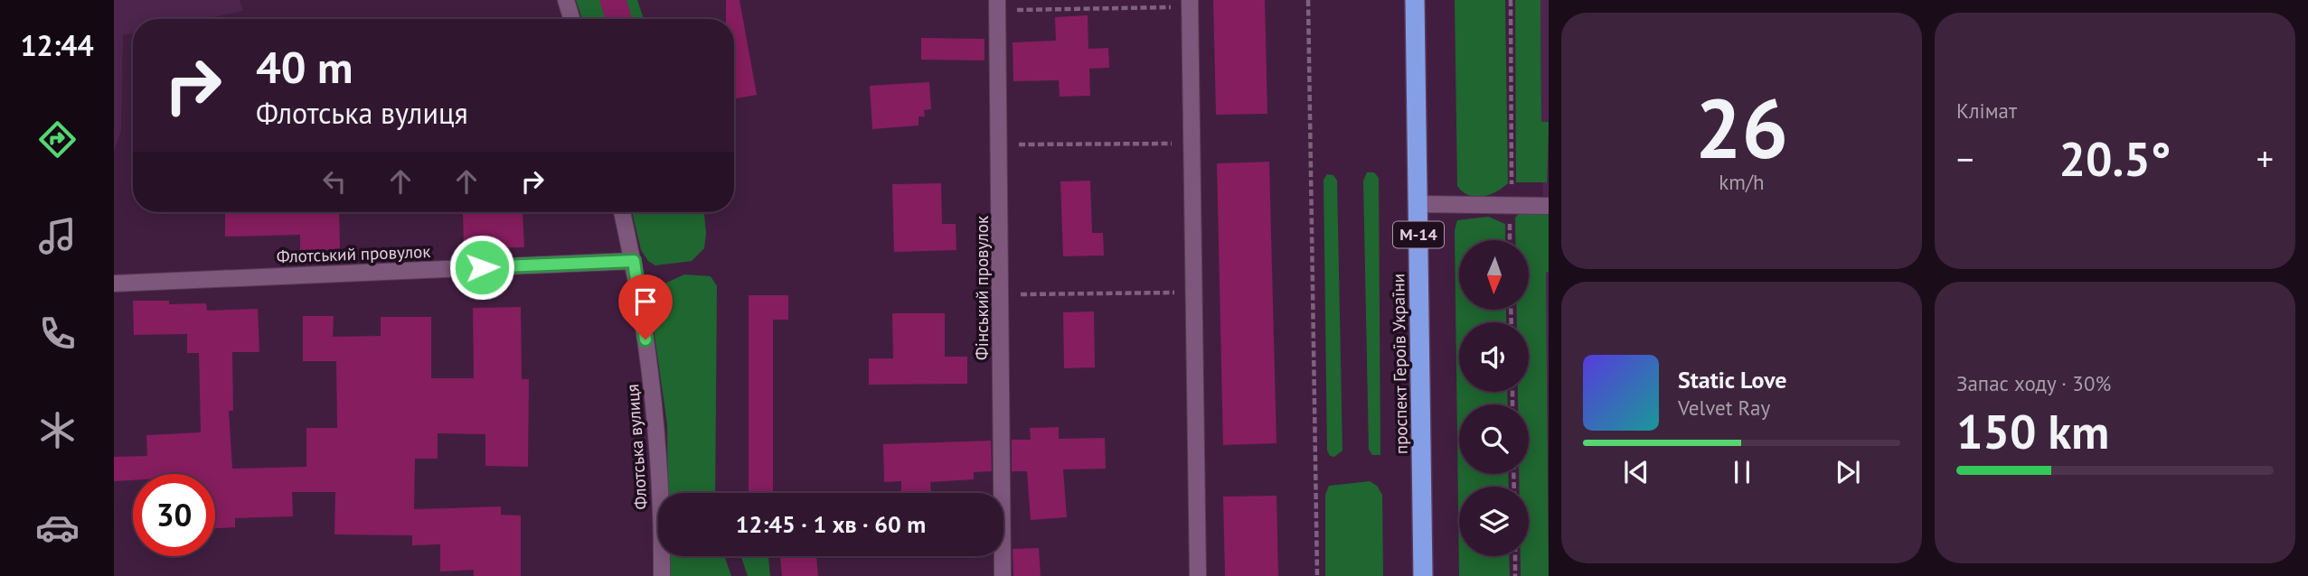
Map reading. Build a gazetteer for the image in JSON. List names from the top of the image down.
{
  "streets": {
    "highway": ["М-14", "проспект Героїв України"],
    "street": ["Флотський провулок", "Фінський провулок", "Флотська вулиця"]
  },
  "crossings": [
    ["Флотський провулок", "Флотська вулиця"]
  ],
  "north": "bottom",
  "page": {
    "tabs": "12:44",
    "tile": [
      ["26", "km/h"],
      "Клімат",
      ["Запас ходу · 30%", "150 km"]
    ],
    "turn": ["40 m", "Флотська вулиця"],
    "heat": ["−", "20.5°", "+"],
    "song": ["Static Love", "Velvet Ray"],
    "limit": "30",
    "trip": "12:45 · 1 хв · 60 m"
  }
}
